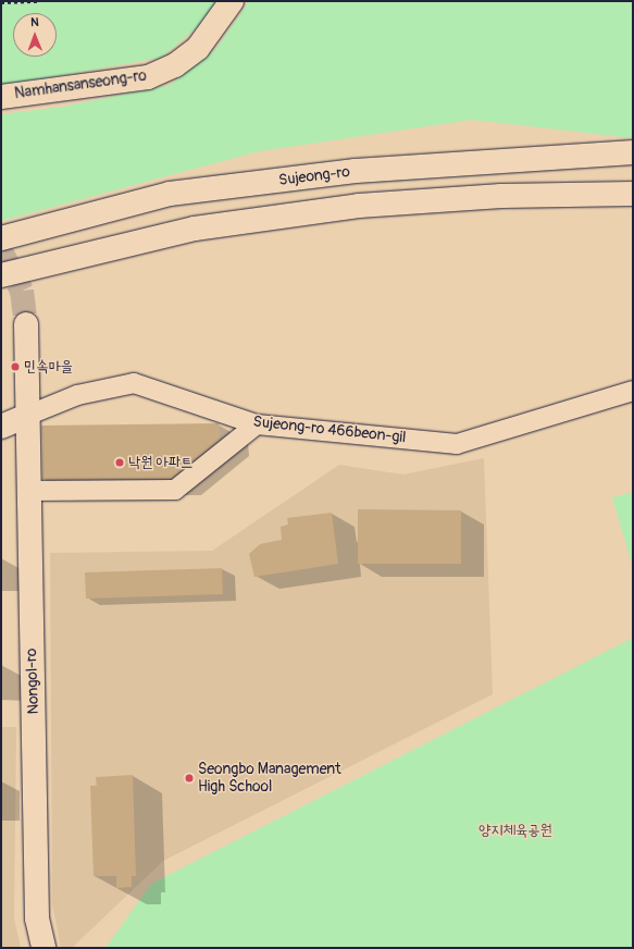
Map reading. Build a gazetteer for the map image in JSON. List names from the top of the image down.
{
  "streets": {
    "main road": ["Namhansanseong-ro", "Sujeong-ro", "Nongol-ro"],
    "street": ["Sujeong-ro 466beon-gil"]
  },
  "crossings": [
    ["Sujeong-ro 466beon-gil", "Nongol-ro"]
  ],
  "parks": ["양지체육공원"],
  "places": ["민속마을", "낙원 아파트", "Seongbo Management High School"],
  "north": "top"
}
